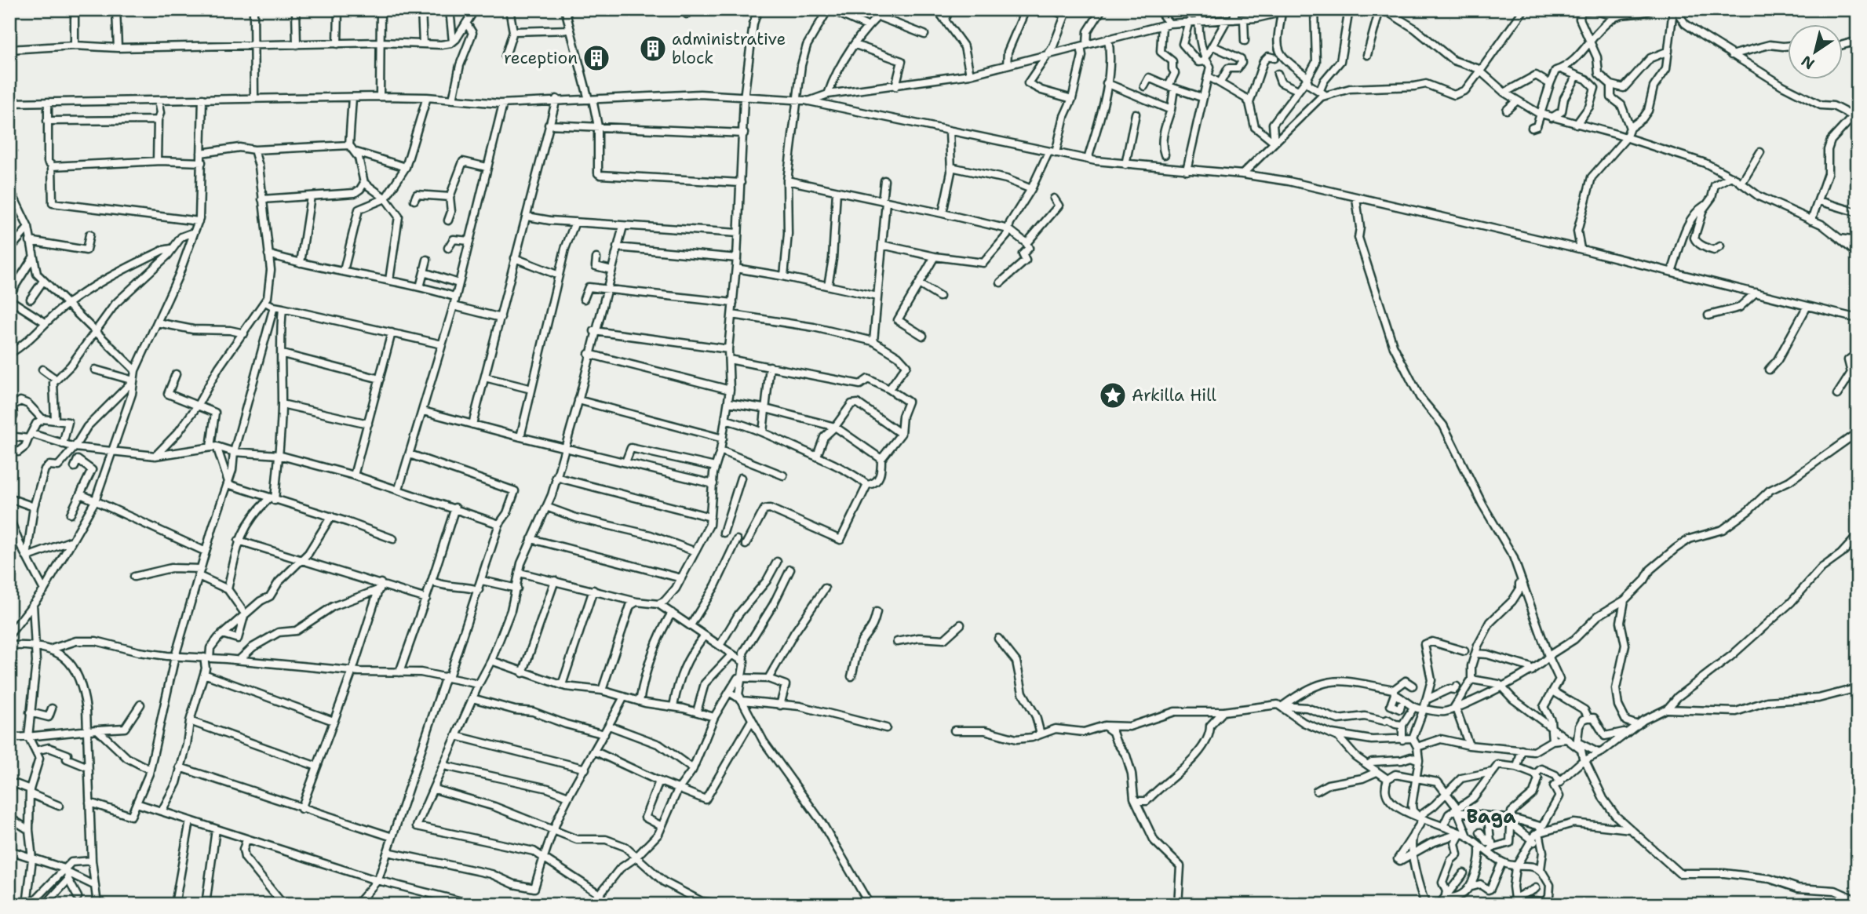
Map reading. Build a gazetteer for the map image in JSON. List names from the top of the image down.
{
  "districts": ["Baga"],
  "places": {
    "building": ["administrative block", "reception"],
    "place": ["Arkilla Hill"]
  },
  "north": "bottom left"
}
